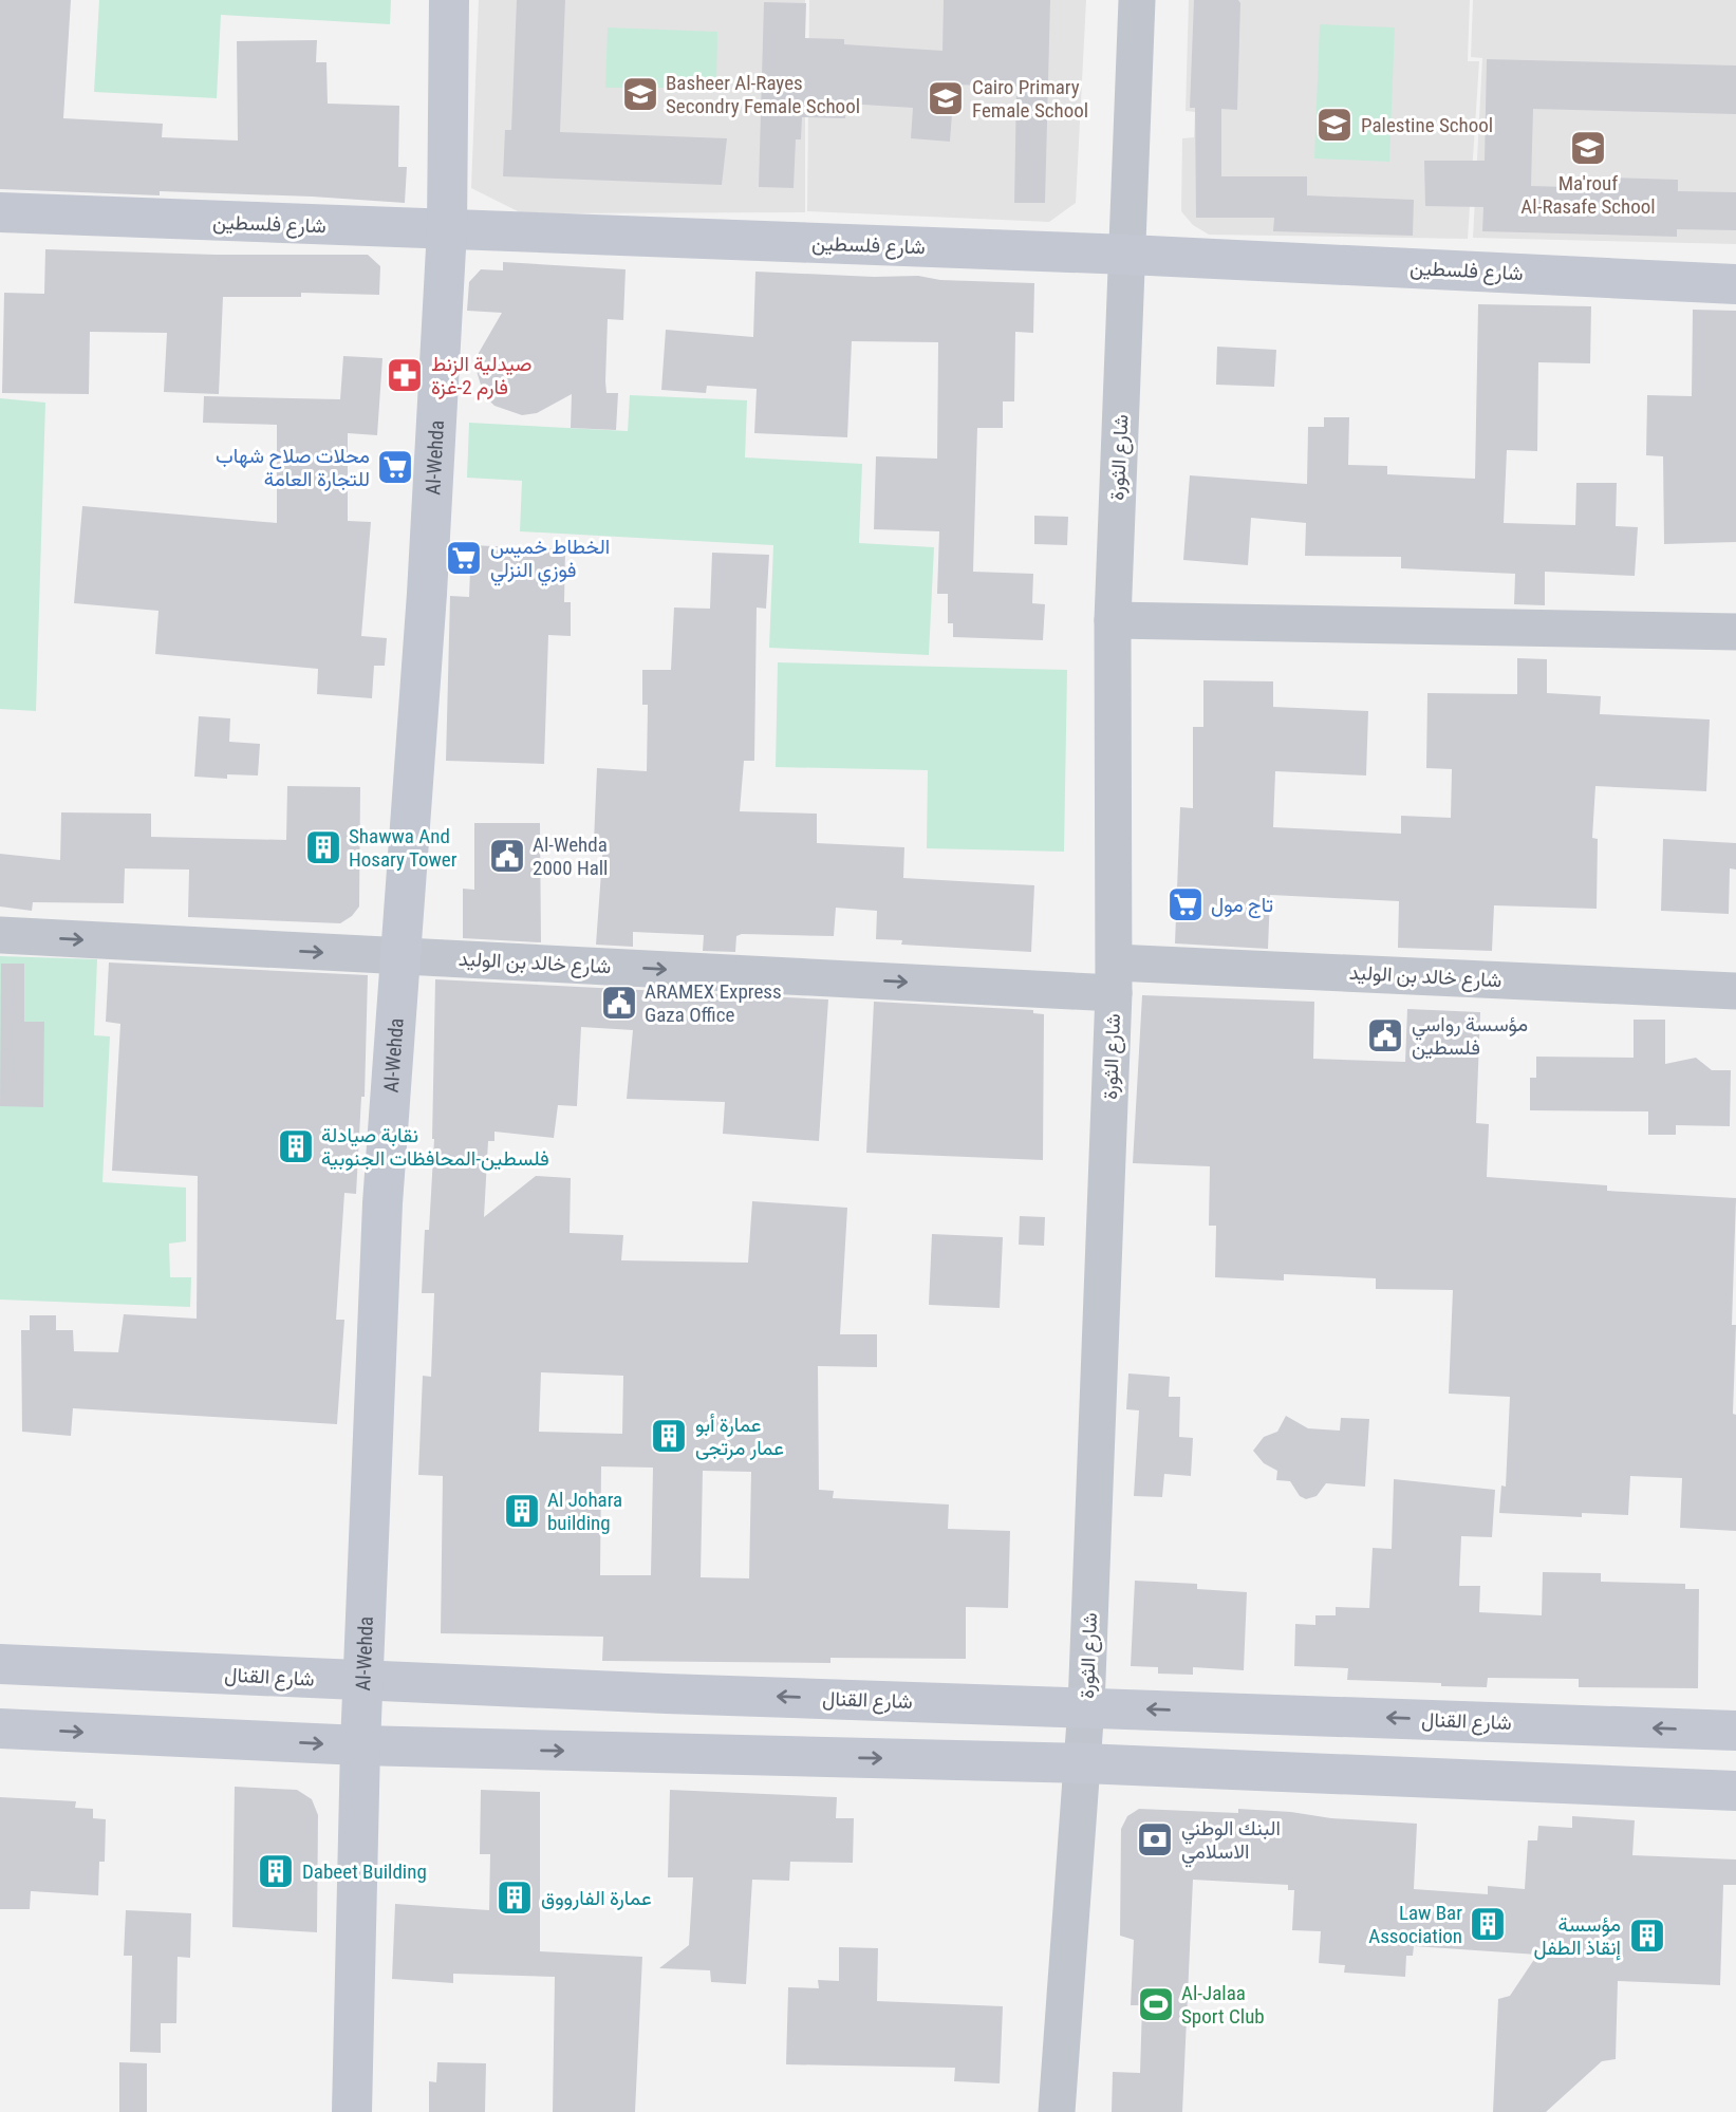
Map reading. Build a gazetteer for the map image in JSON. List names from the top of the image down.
{
  "streets": {
    "main road": ["شارع فلسطين", "Al-Wehda", "شارع القنال"],
    "street": ["شارع الثورة", "شارع خالد بن الوليد"]
  },
  "crossings": [
    ["شارع فلسطين", "Al-Wehda"],
    ["شارع فلسطين", "شارع الثورة"],
    ["Al-Wehda", "شارع خالد بن الوليد"],
    ["Al-Wehda", "شارع القنال"],
    ["شارع الثورة", "شارع خالد بن الوليد"],
    ["شارع الثورة", "شارع القنال"]
  ],
  "one_way": ["شارع خالد بن الوليد"],
  "places": {
    "school or university": [
      "Basheer Al-Rayes Secondry Female School",
      "Cairo Primary Female School",
      "Palestine School",
      "Ma'rouf Al-Rasafe School"
    ],
    "pharmacy": ["صيدلية الزنط فارم 2-غزة"],
    "supermarket": ["محلات صلاح شهاب للتجارة العامة", "الخطاط خميس فوزي النزلي", "تاج مول"],
    "building": [
      "Shawwa And Hosary Tower",
      "نقابة صيادلة فلسطين-المحافظات الجنوبية",
      "عمارة أبو عمار مرتجى",
      "Al Johara building",
      "Dabeet Building",
      "عمارة الفارووق",
      "Law Bar Association",
      "مؤسسة إنقاذ الطفل"
    ],
    "public building": ["Al-Wehda 2000 Hall", "ARAMEX Express Gaza Office", "مؤسسة رواسي فلسطين"],
    "bank": ["البنك الوطني الاسلامي"],
    "sports": ["Al-Jalaa Sport Club"]
  }
}
